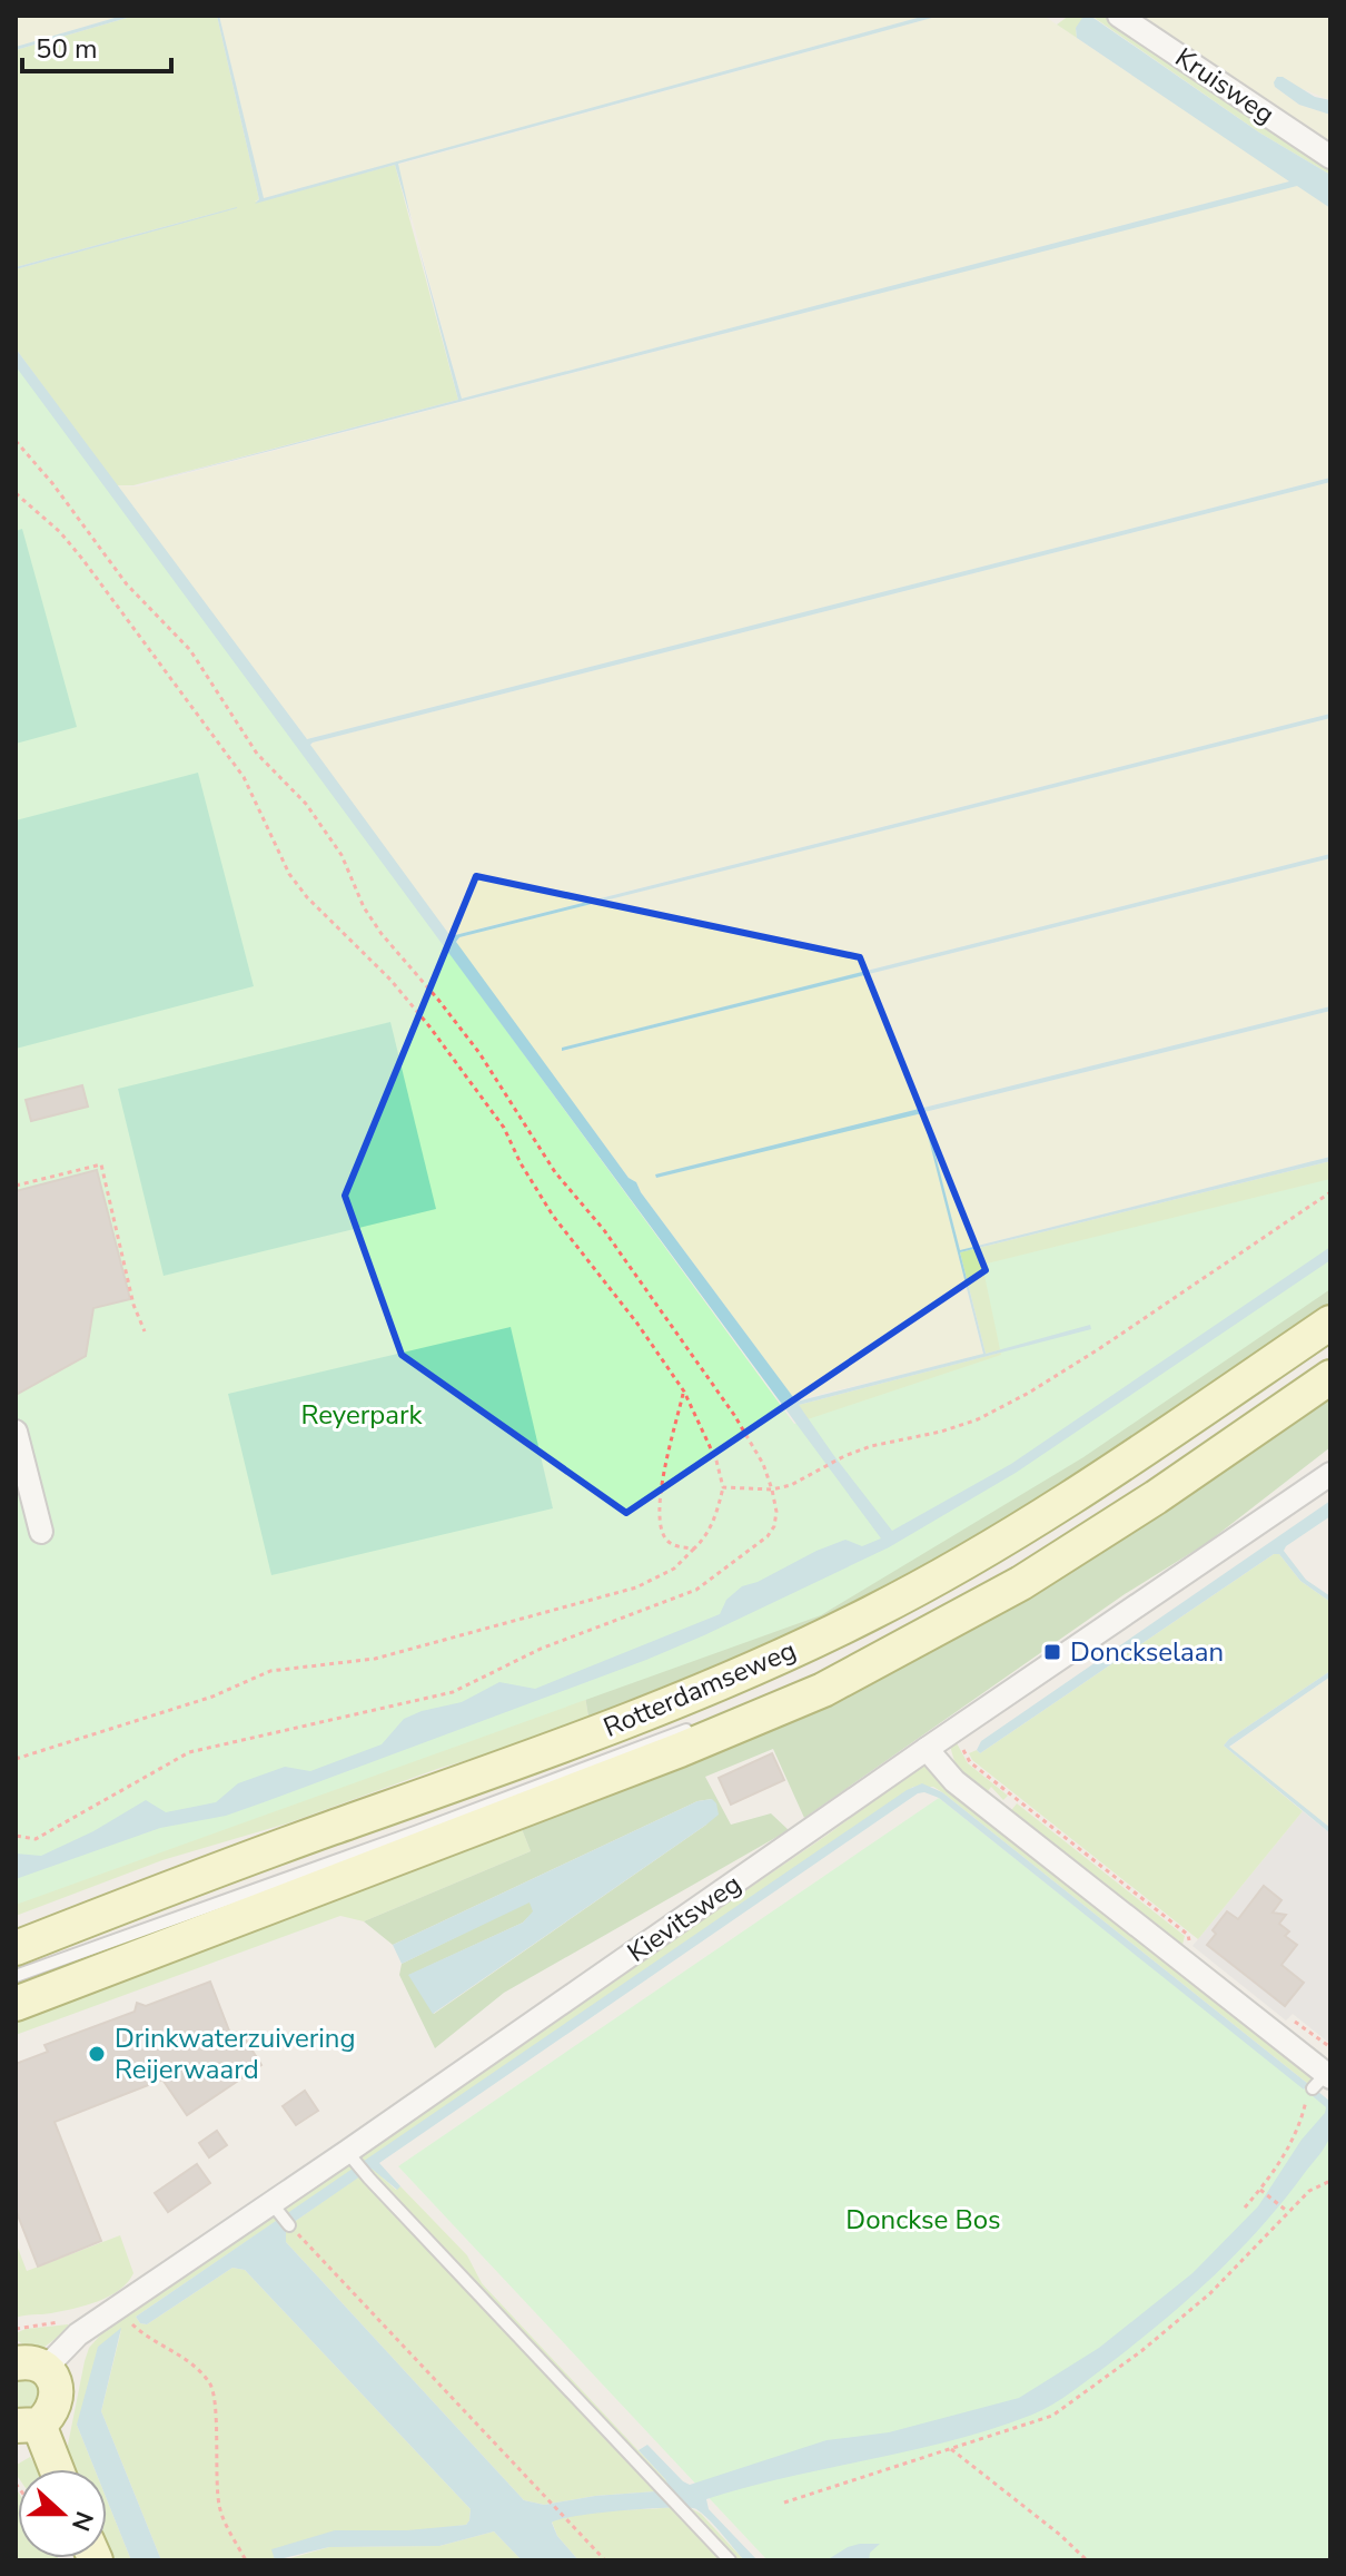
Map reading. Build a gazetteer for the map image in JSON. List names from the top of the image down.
{
  "streets": {
    "main road": ["Rotterdamseweg"],
    "street": ["Kruisweg", "Kievitsweg"]
  },
  "parks": ["Reyerpark", "Donckse Bos"],
  "places": {
    "transit": ["Donckselaan"],
    "other": ["Drinkwaterzuivering Reijerwaard"]
  },
  "scale_bar": "50 m",
  "north": "right"
}
